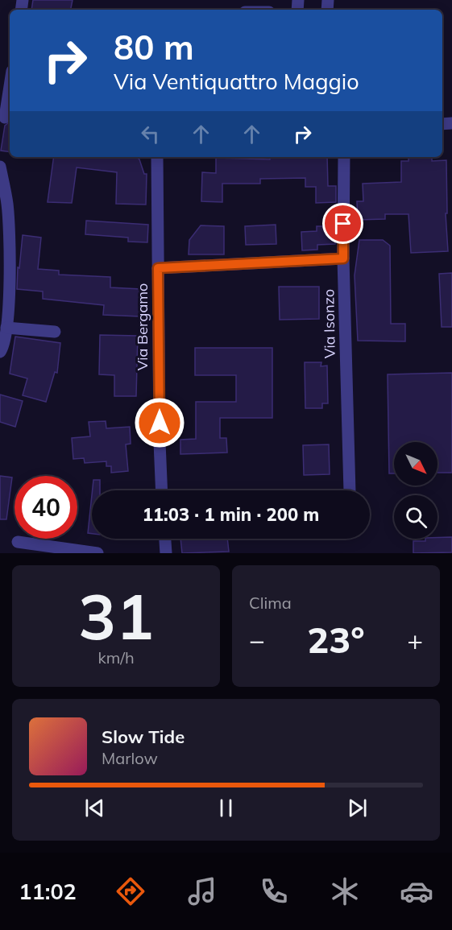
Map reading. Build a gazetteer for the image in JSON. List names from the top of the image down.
{
  "streets": {
    "street": ["Via Isonzo", "Via Bergamo"]
  },
  "north": "bottom right",
  "page": {
    "turn": ["80 m", "Via Ventiquattro Maggio"],
    "limit": "40",
    "trip": "11:03 · 1 min · 200 m",
    "tile": [
      ["31", "km/h"],
      "Clima"
    ],
    "heat": ["−", "23°", "+"],
    "song": ["Slow Tide", "Marlow"],
    "tabs": "11:02"
  }
}
